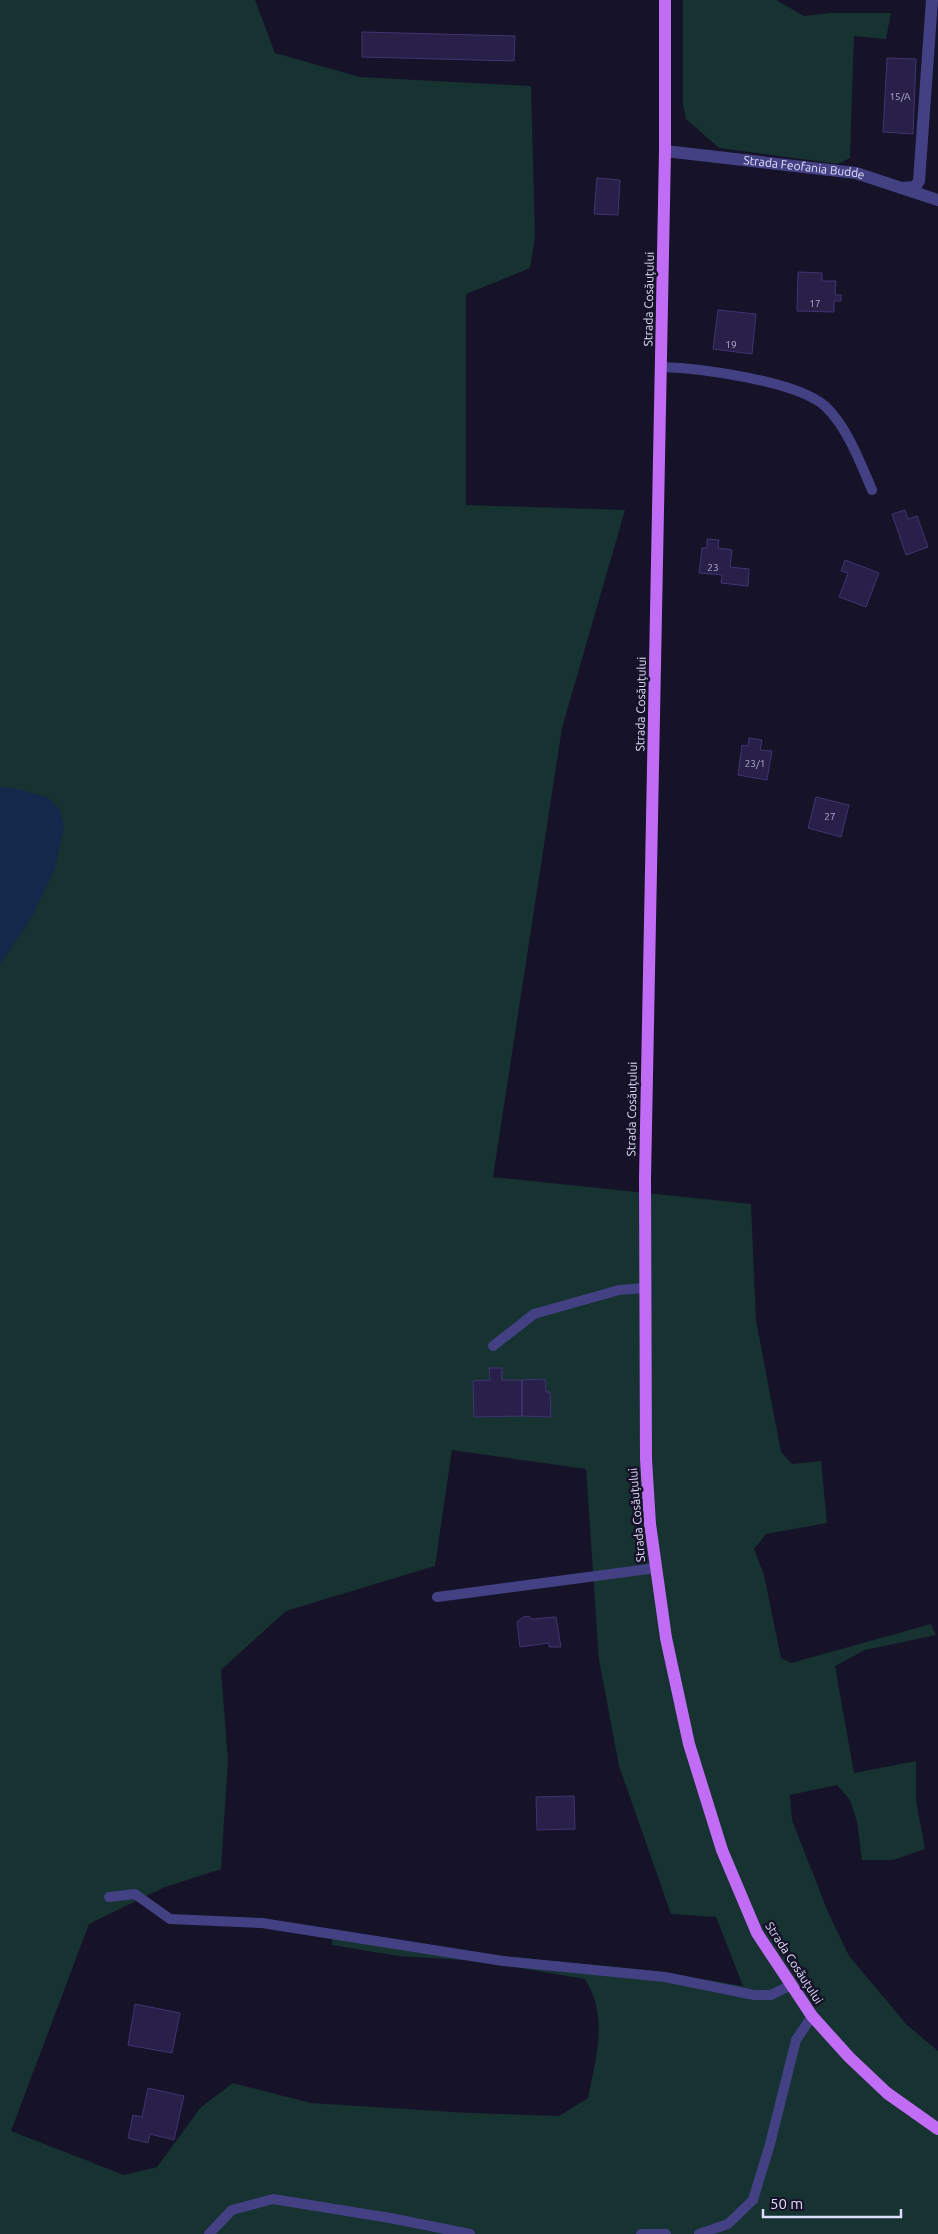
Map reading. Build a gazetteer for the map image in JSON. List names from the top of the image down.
{
  "streets": {
    "main road": ["Strada Cosăuțului"],
    "street": ["Strada Feofania Budde"]
  },
  "crossings": [
    ["Strada Feofania Budde", "Strada Cosăuțului"]
  ],
  "house_numbers": [
    "15/A",
    "17",
    "19",
    "23",
    "23/1",
    "27"
  ],
  "scale_bar": "50 m"
}
